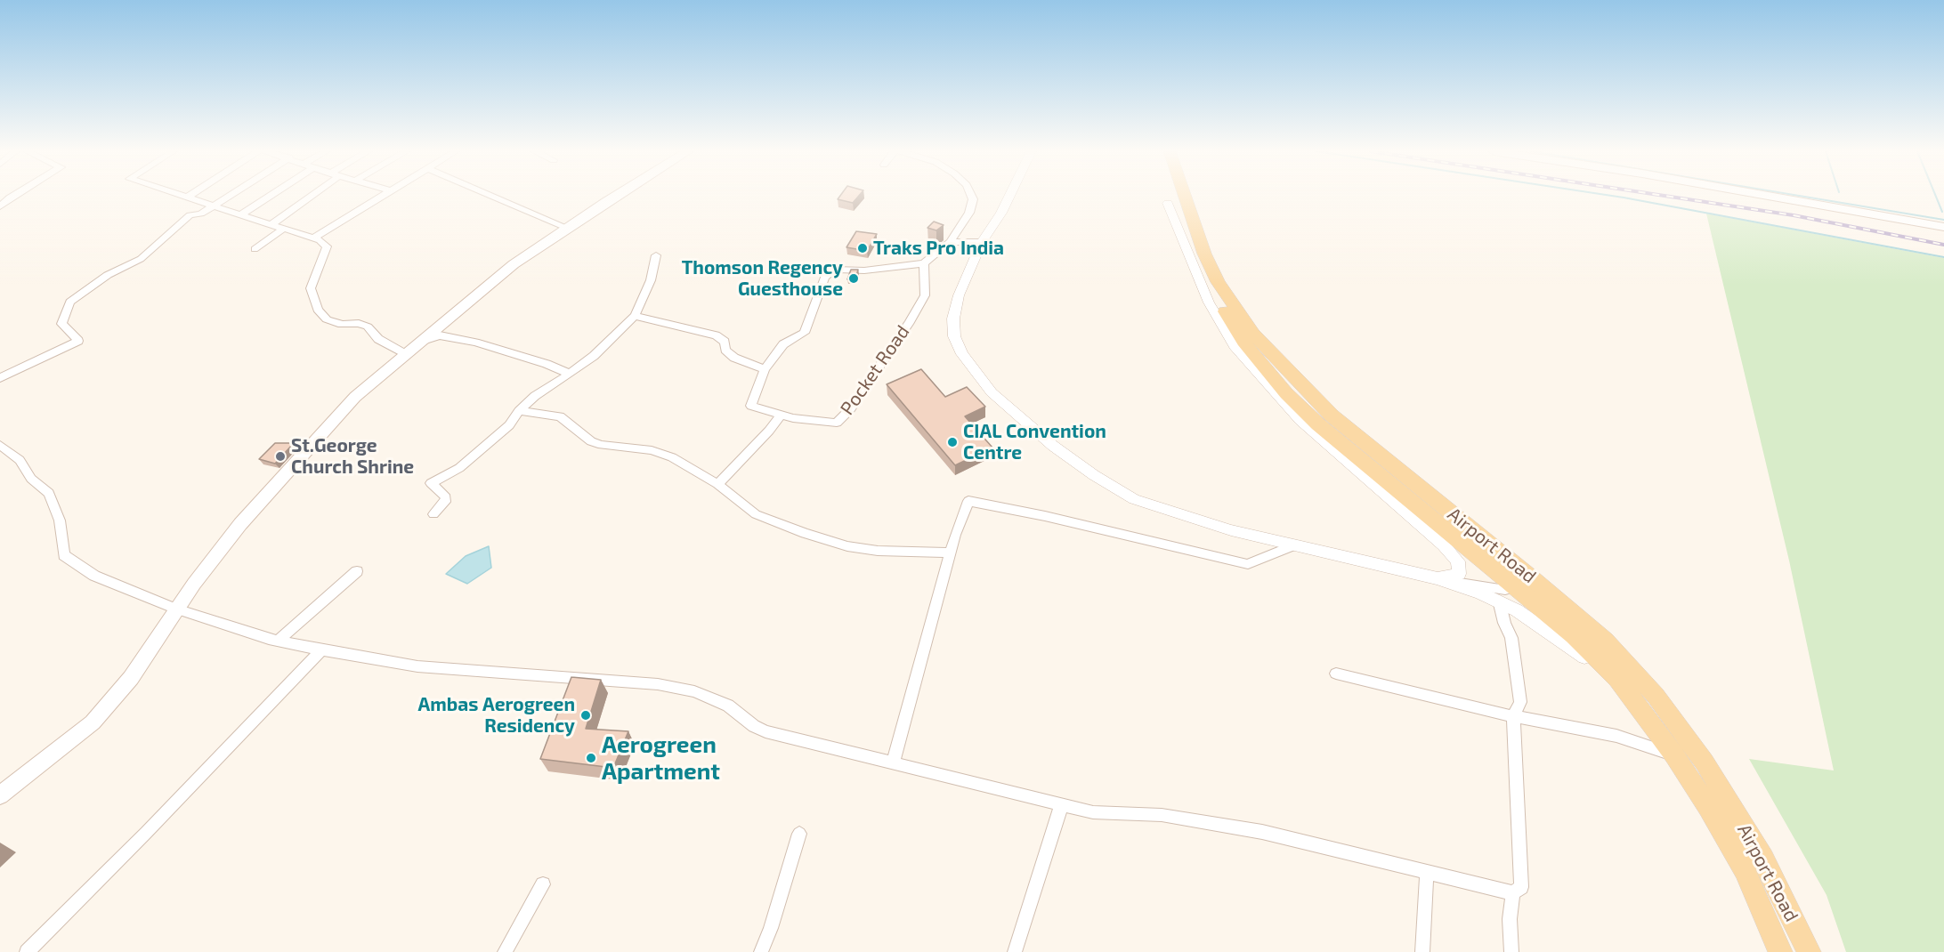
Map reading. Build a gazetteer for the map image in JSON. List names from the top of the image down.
{
  "streets": {
    "main road": ["Airport Road"],
    "street": ["Pocket Road"]
  },
  "places": [
    "Traks Pro India",
    "Thomson Regency Guesthouse",
    "CIAL Convention Centre",
    "St.George Church Shrine",
    "Ambas Aerogreen Residency",
    "Aerogreen Apartment"
  ]
}
